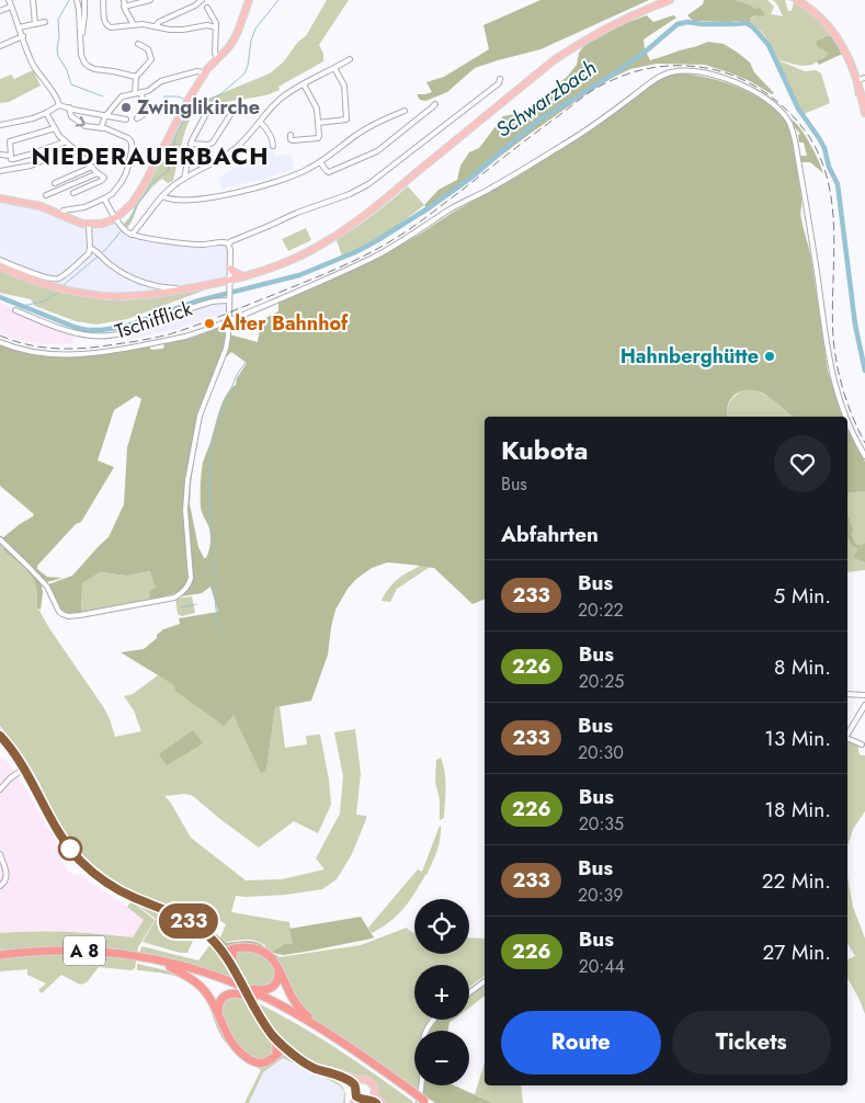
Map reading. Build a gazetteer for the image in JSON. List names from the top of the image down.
{
  "streets": {
    "highway": ["A 8"],
    "street": ["Tschifflick"]
  },
  "districts": ["NIEDERAUERBACH"],
  "water": ["Schwarzbach"],
  "places": ["Zwinglikirche", "Alter Bahnhof", "Hahnberghütte"],
  "lines": ["bus line 233"],
  "page": {
    "on_map": "233",
    "heading": [
      ["Kubota", "Bus"],
      "Abfahrten"
    ],
    "list": [
      {
        "mark": "233",
        "name": "Bus",
        "note": "20:22",
        "value": "5 Min."
      },
      {
        "mark": "226",
        "name": "Bus",
        "note": "20:25",
        "value": "8 Min."
      },
      {
        "mark": "233",
        "name": "Bus",
        "note": "20:30",
        "value": "13 Min."
      },
      {
        "mark": "226",
        "name": "Bus",
        "note": "20:35",
        "value": "18 Min."
      },
      {
        "mark": "233",
        "name": "Bus",
        "note": "20:39",
        "value": "22 Min."
      },
      {
        "mark": "226",
        "name": "Bus",
        "note": "20:44",
        "value": "27 Min."
      }
    ],
    "map_buttons": ["+", "−"],
    "buttons": ["Route", "Tickets"]
  }
}
